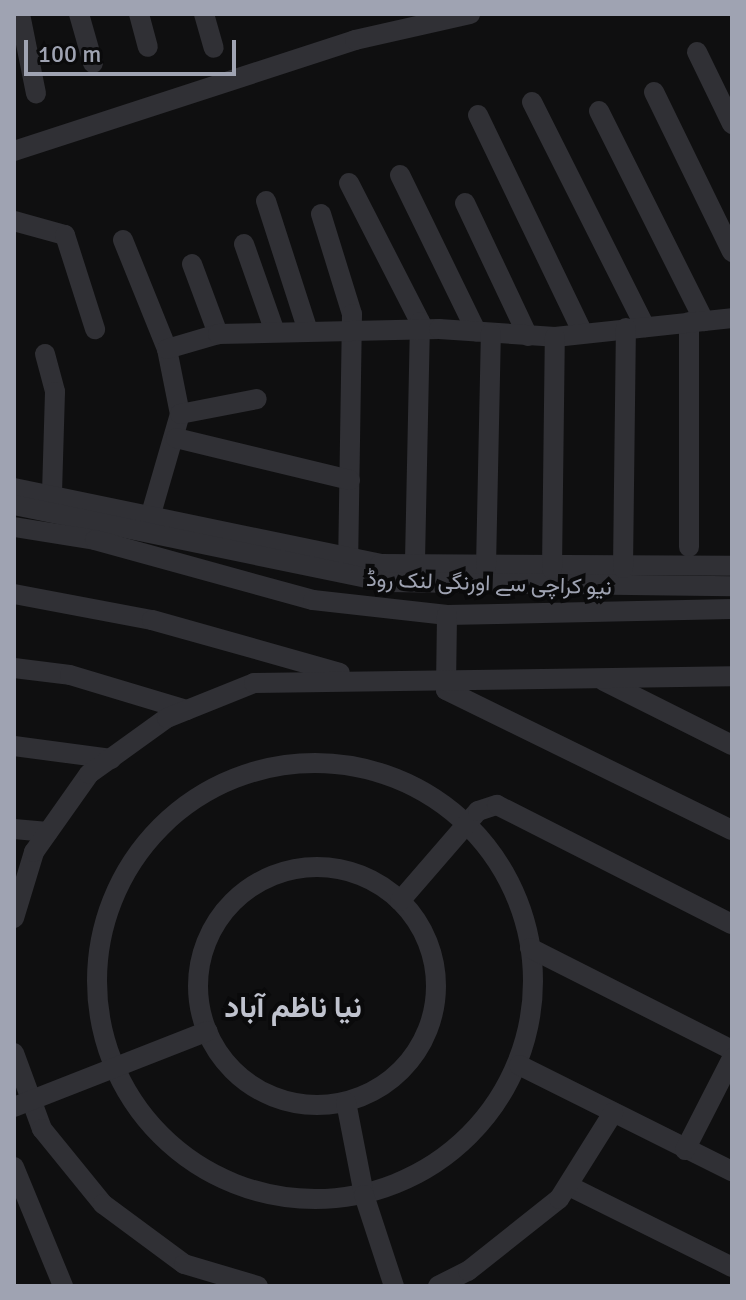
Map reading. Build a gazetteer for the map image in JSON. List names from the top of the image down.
{
  "streets": {
    "street": ["نیو کراچی سے اورنگی لنک روڈ"]
  },
  "districts": ["نیا ناظم آباد"],
  "scale_bar": "100 m"
}
